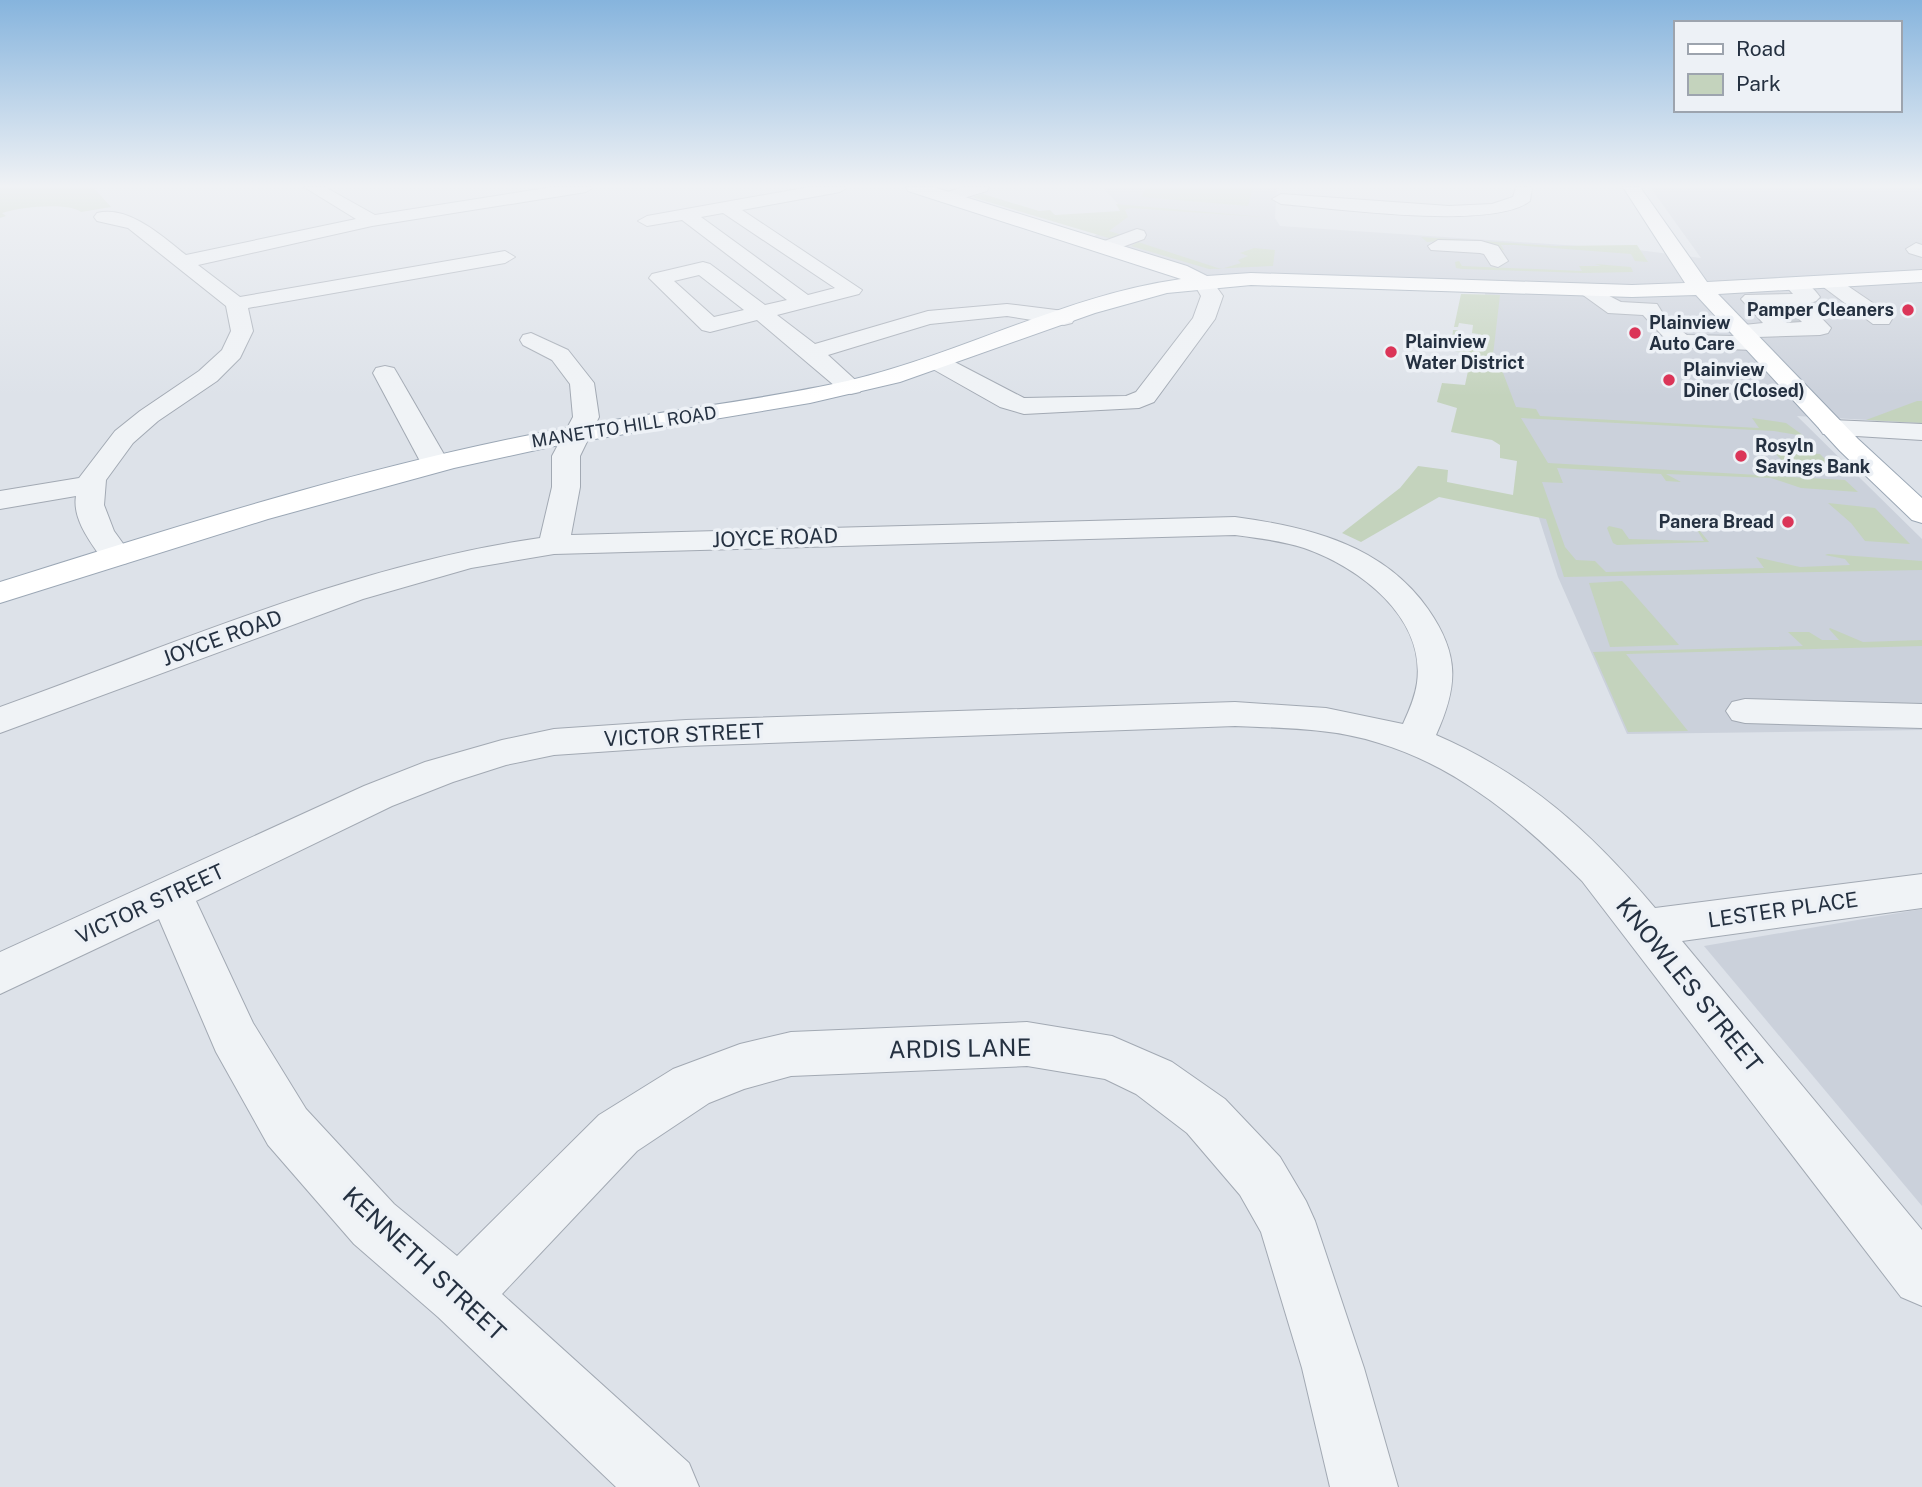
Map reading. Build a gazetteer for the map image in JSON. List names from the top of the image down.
{
  "streets": {
    "main road": ["MANETTO HILL ROAD"],
    "street": [
      "JOYCE ROAD",
      "VICTOR STREET",
      "LESTER PLACE",
      "KNOWLES STREET",
      "ARDIS LANE",
      "KENNETH STREET"
    ]
  },
  "crossings": [
    ["JOYCE ROAD", "VICTOR STREET"],
    ["JOYCE ROAD", "KNOWLES STREET"],
    ["VICTOR STREET", "KNOWLES STREET"],
    ["VICTOR STREET", "KENNETH STREET"],
    ["LESTER PLACE", "KNOWLES STREET"],
    ["ARDIS LANE", "KENNETH STREET"]
  ],
  "places": [
    "Pamper Cleaners",
    "Plainview Auto Care",
    "Plainview Water District",
    "Plainview Diner (Closed)",
    "Rosyln Savings Bank",
    "Panera Bread"
  ],
  "legend": ["Road", "Park"]
}
